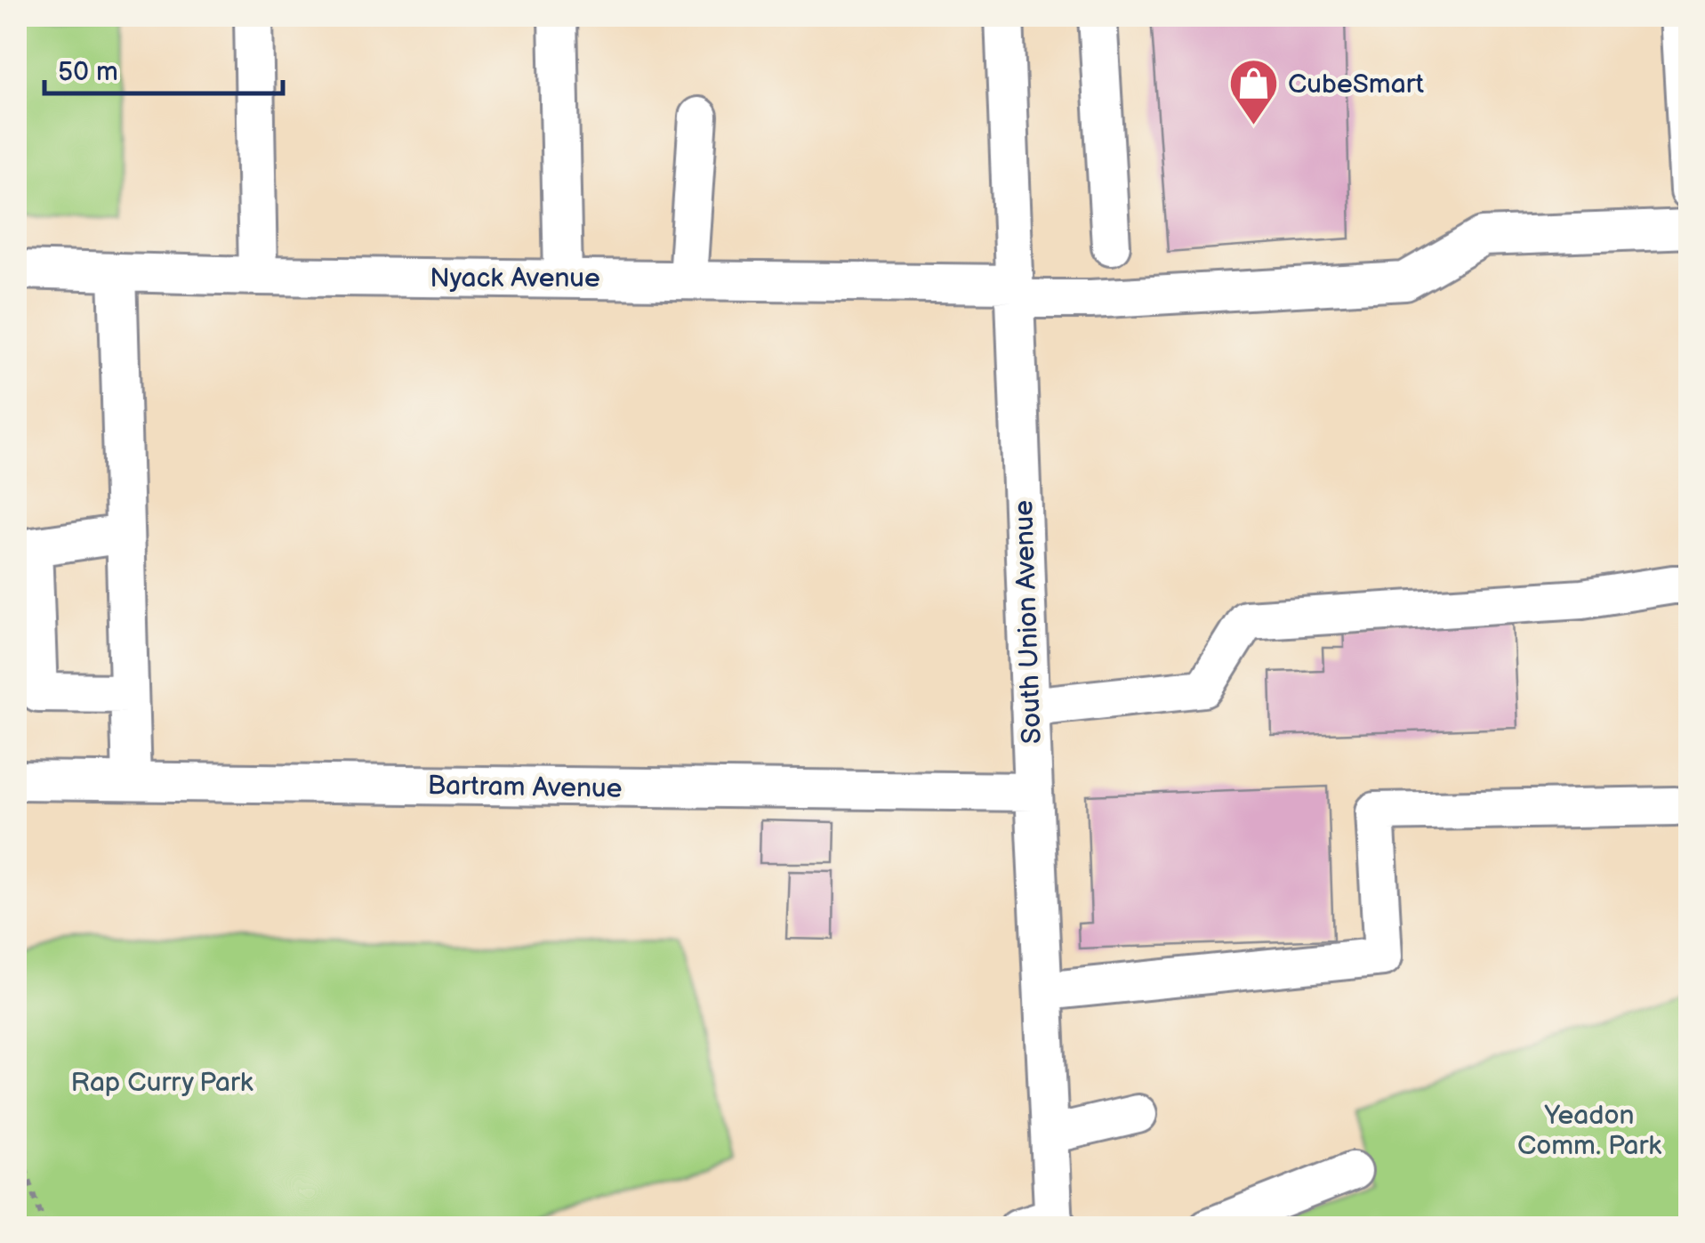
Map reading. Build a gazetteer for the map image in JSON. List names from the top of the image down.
{
  "streets": {
    "street": ["Nyack Avenue", "South Union Avenue", "Bartram Avenue"]
  },
  "crossings": [
    ["Nyack Avenue", "South Union Avenue"],
    ["South Union Avenue", "Bartram Avenue"]
  ],
  "parks": ["Rap Curry Park", "Yeadon Comm. Park"],
  "places": {
    "shop": ["CubeSmart"]
  },
  "scale_bar": "50 m"
}
